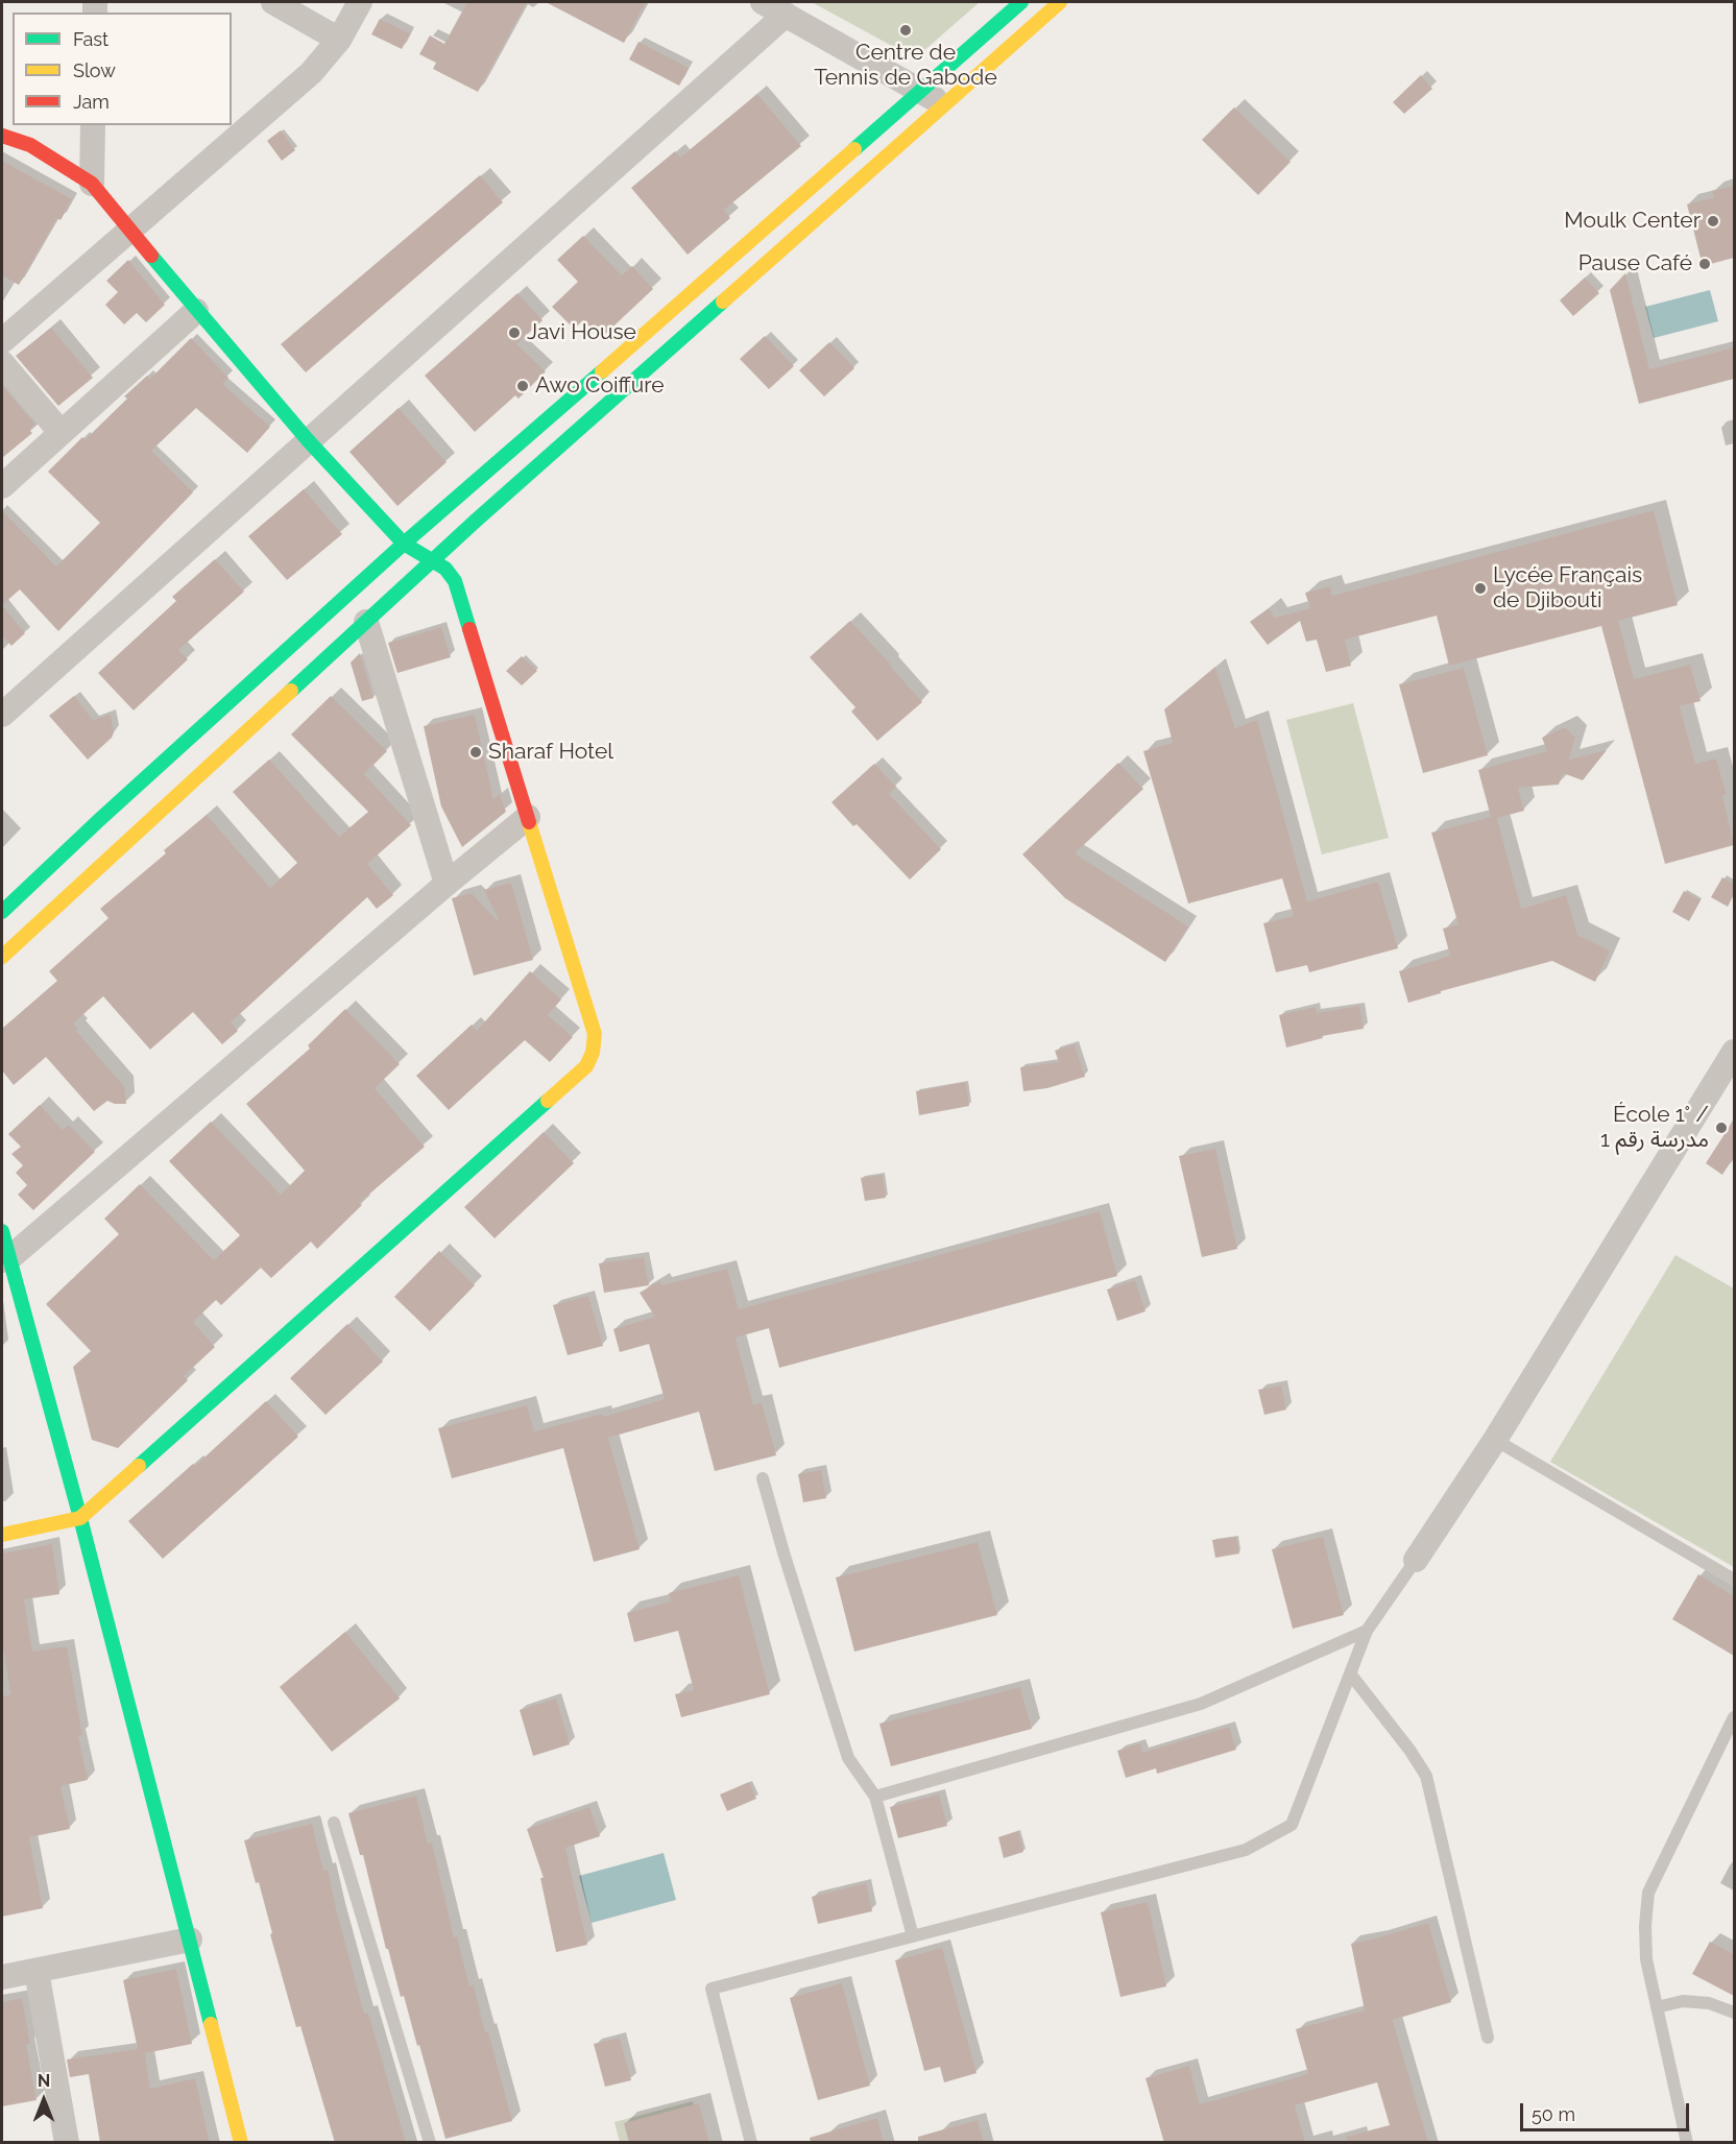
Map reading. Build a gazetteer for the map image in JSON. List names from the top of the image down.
{
  "places": [
    "Centre de Tennis de Gabode",
    "Moulk Center",
    "Pause Café",
    "Javi House",
    "Awo Coiffure",
    "Lycée Français de Djibouti",
    "Sharaf Hotel",
    "École 1° / مدرسة رقم 1"
  ],
  "legend": ["Fast", "Slow", "Jam"],
  "scale_bar": "50 m",
  "north": "top"
}
